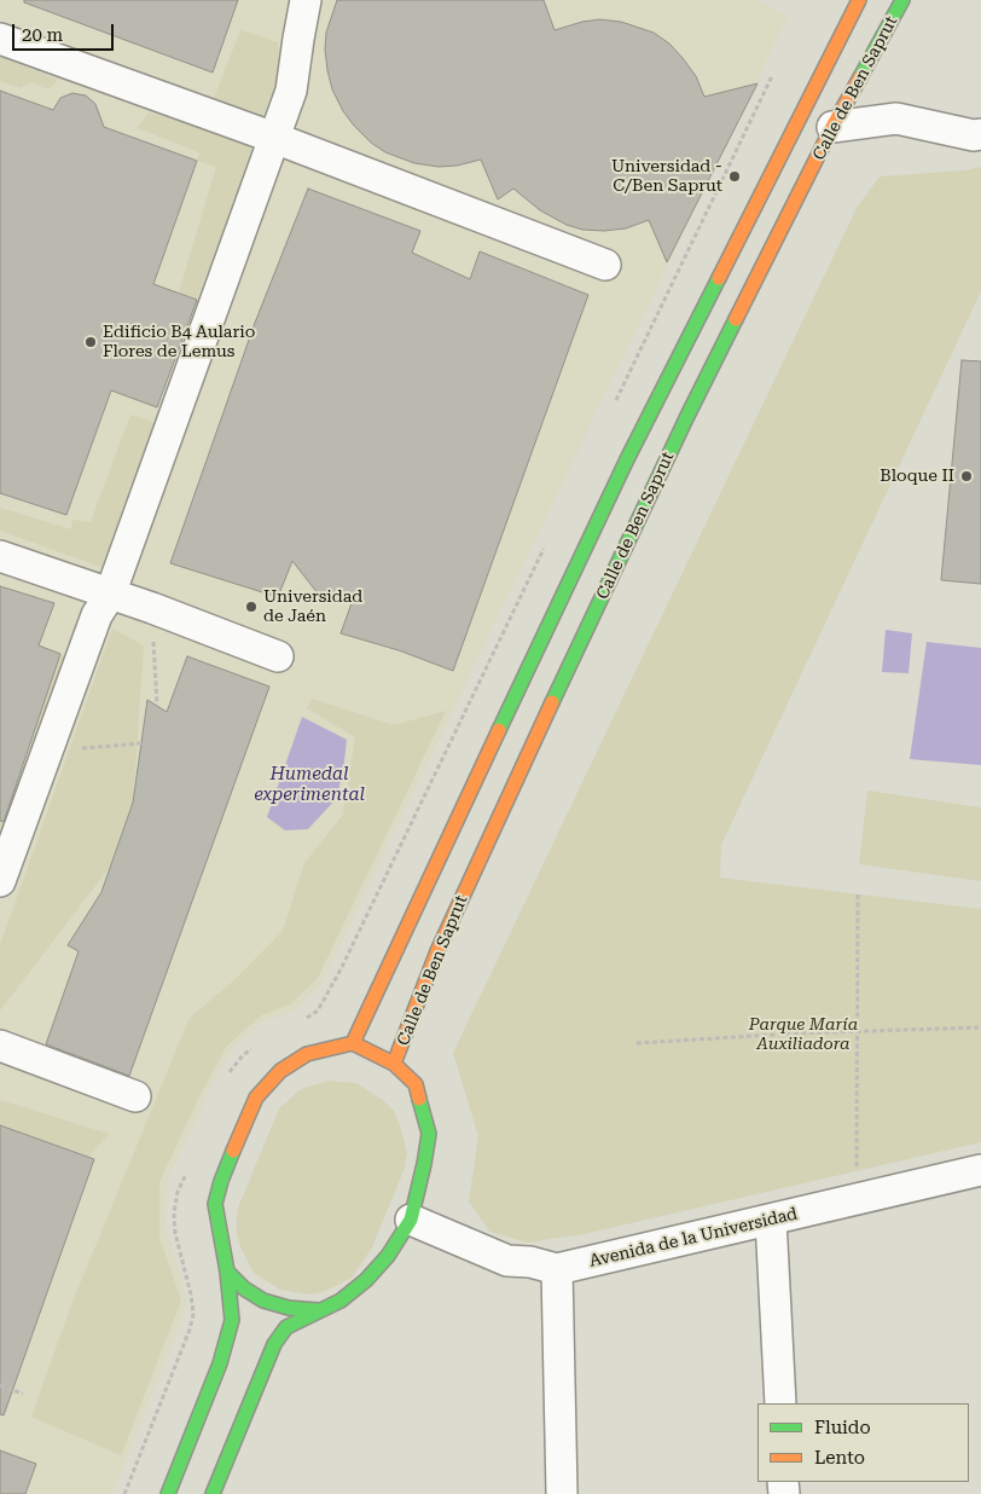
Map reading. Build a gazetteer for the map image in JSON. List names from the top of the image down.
{
  "streets": {
    "street": ["Calle de Ben Saprut", "Avenida de la Universidad"]
  },
  "water": ["Humedal experimental"],
  "parks": ["Parque María Auxiliadora"],
  "places": [
    "Universidad - C/Ben Saprut",
    "Edificio B4 Aulario Flores de Lemus",
    "Bloque II",
    "Universidad de Jaén"
  ],
  "legend": ["Fluido", "Lento"],
  "scale_bar": "20 m"
}
